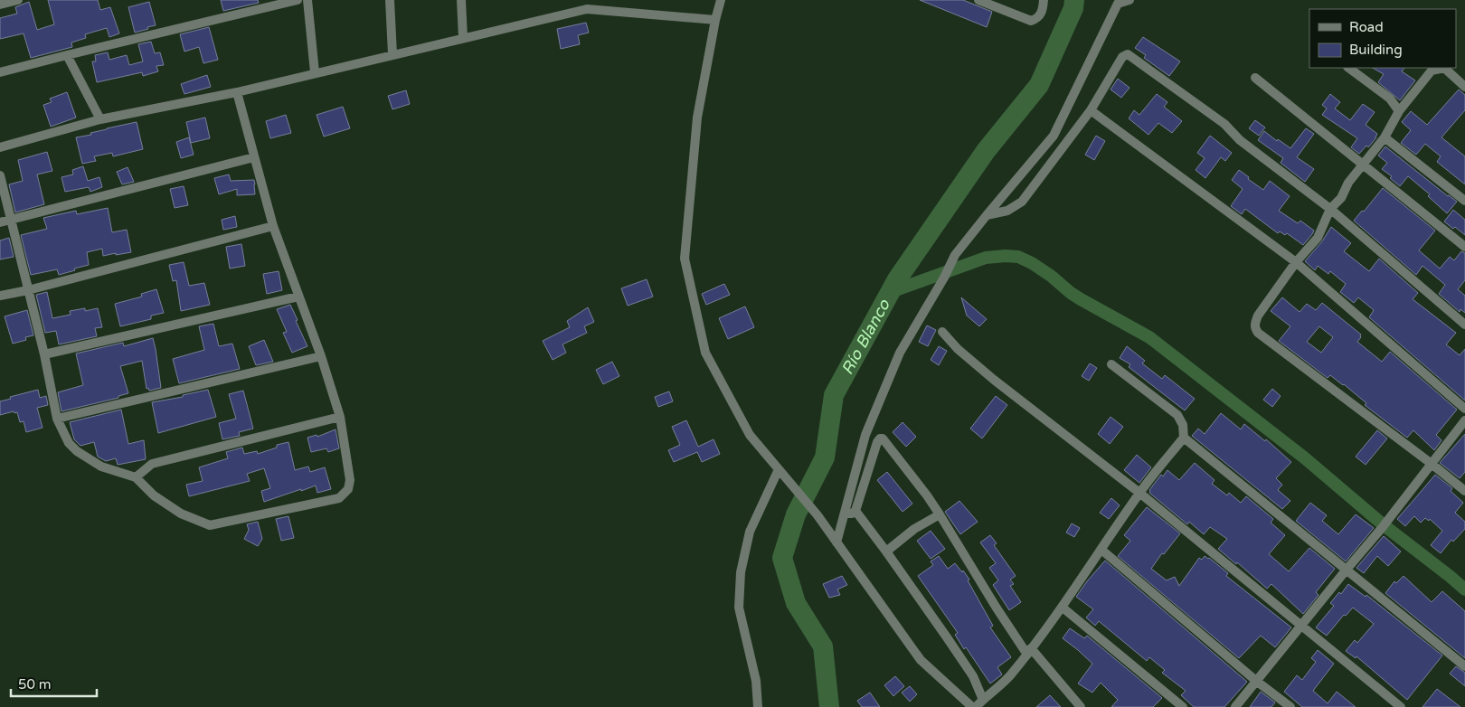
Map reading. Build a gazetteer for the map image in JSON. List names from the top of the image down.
{
  "water": ["Río Blanco"],
  "legend": ["Road", "Building"],
  "scale_bar": "50 m"
}
